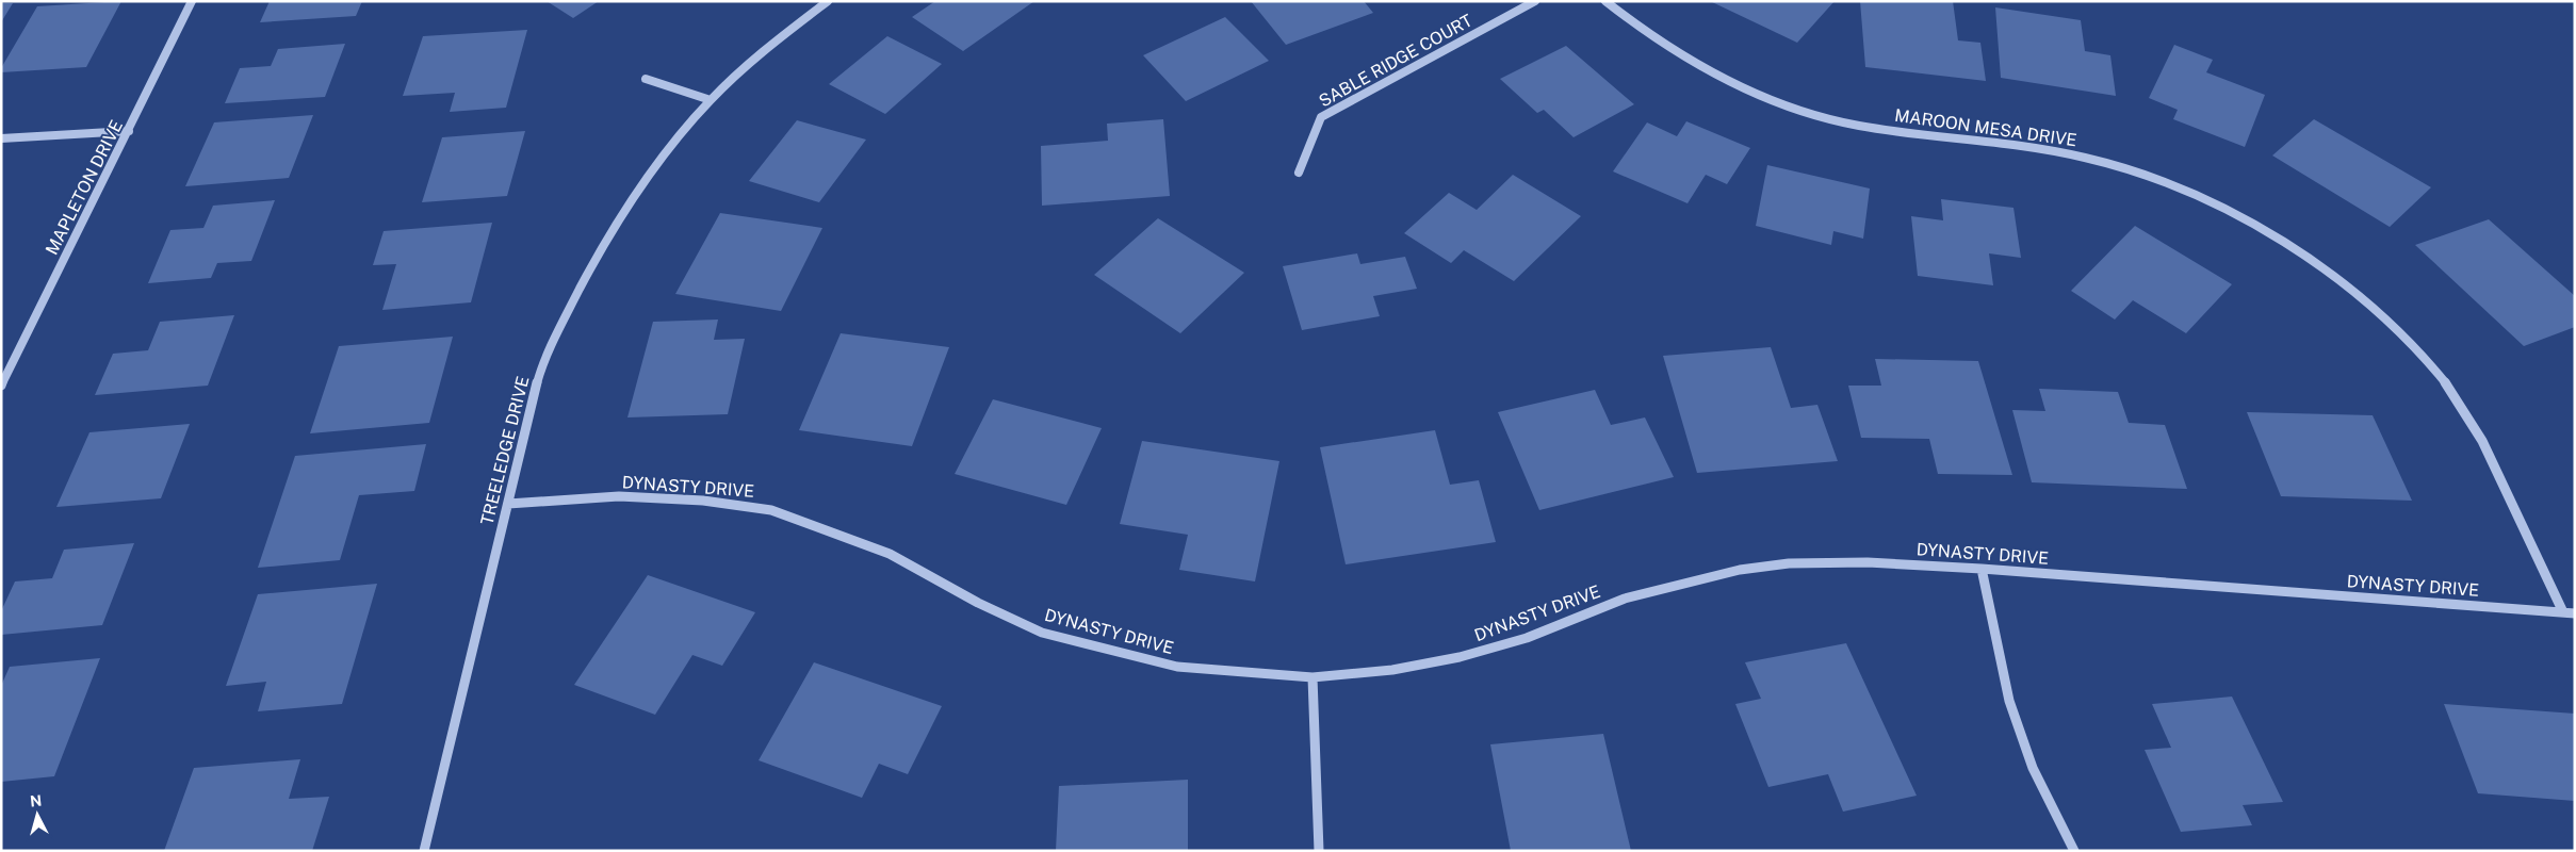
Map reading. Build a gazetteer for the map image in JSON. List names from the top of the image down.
{
  "streets": {
    "street": [
      "SABLE RIDGE COURT",
      "MAROON MESA DRIVE",
      "MAPLETON DRIVE",
      "TREELEDGE DRIVE",
      "DYNASTY DRIVE"
    ]
  },
  "crossings": [
    ["MAROON MESA DRIVE", "DYNASTY DRIVE"],
    ["TREELEDGE DRIVE", "DYNASTY DRIVE"]
  ],
  "north": "top"
}
